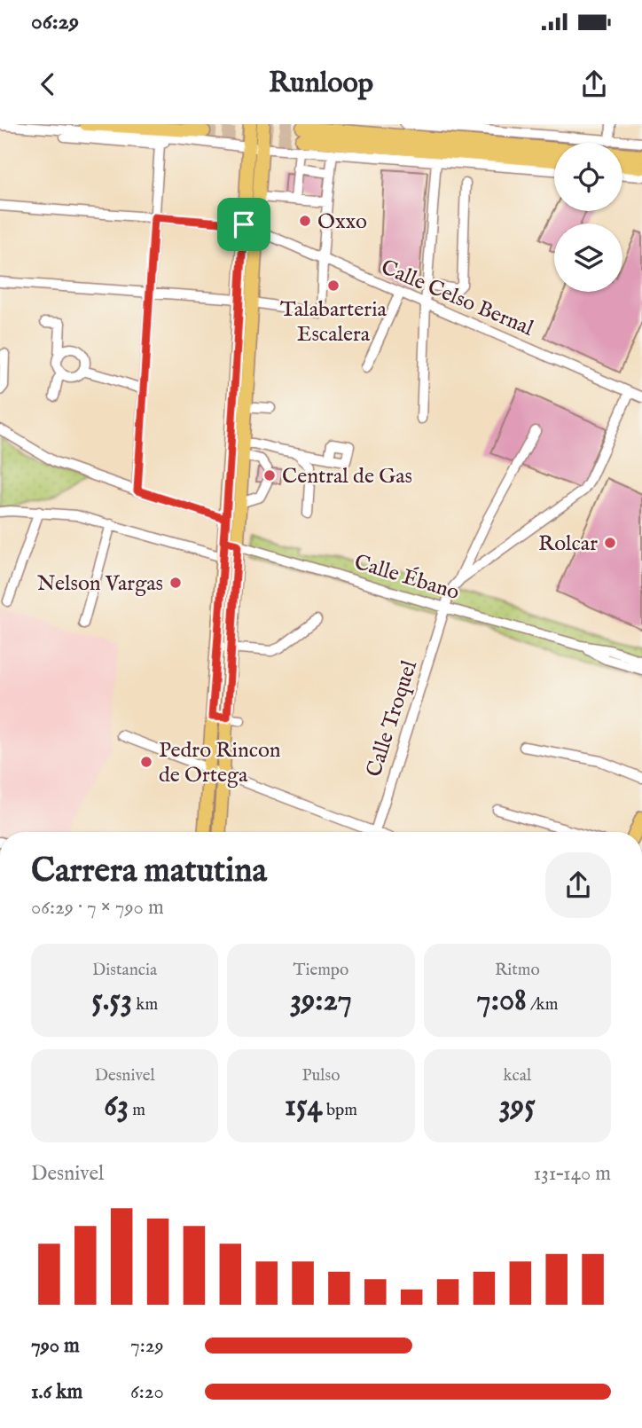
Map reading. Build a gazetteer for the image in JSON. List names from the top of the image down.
{
  "streets": {
    "street": ["Calle Celso Bernal", "Calle Ébano", "Calle Troquel"]
  },
  "crossings": [
    ["Calle Ébano", "Calle Troquel"]
  ],
  "places": [
    "Oxxo",
    "Talabarteria Escalera",
    "Central de Gas",
    "Rolcar",
    "Nelson Vargas",
    "Pedro Rincon de Ortega"
  ],
  "page": {
    "status": "06:29",
    "header": "Runloop",
    "heading": ["Carrera matutina", "06:29 · 7 × 790 m"],
    "stats": [
      ["Distancia", "5.53 km"],
      ["Tiempo", "39:27"],
      ["Ritmo", "7:08 /km"],
      ["Desnivel", "63 m"],
      ["Pulso", "154 bpm"],
      ["kcal", "395"]
    ],
    "chart": ["Desnivel", "131–140 m"],
    "list": [
      {
        "name": "790 m",
        "note": "7:29"
      },
      {
        "name": "1.6 km",
        "note": "6:20"
      }
    ]
  }
}
